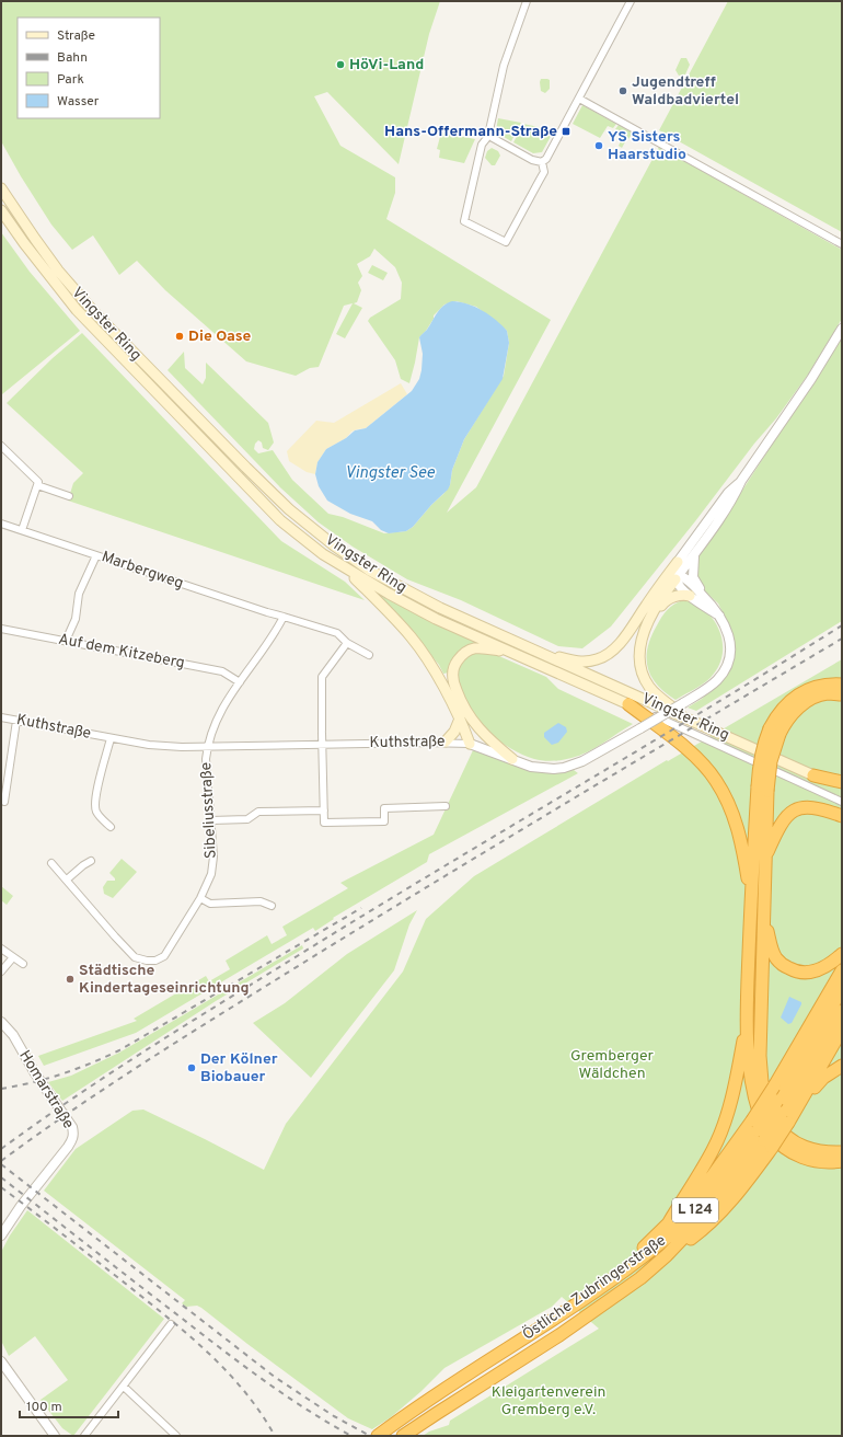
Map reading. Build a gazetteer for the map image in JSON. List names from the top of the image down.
{
  "streets": {
    "highway": ["L 124", "Östliche Zubringerstraße"],
    "main road": ["Vingster Ring"],
    "street": [
      "Marbergweg",
      "Auf dem Kitzeberg",
      "Kuthstraße",
      "Sibeliusstraße",
      "Homarstraße"
    ]
  },
  "crossings": [
    ["Kuthstraße", "Sibeliusstraße"]
  ],
  "water": ["Vingster See"],
  "parks": ["Gremberger Wäldchen", "Kleigartenverein Gremberg e.V."],
  "places": {
    "other": [
      "HöVi-Land",
      "Jugendtreff Waldbadviertel",
      "YS Sisters Haarstudio",
      "Die Oase",
      "Städtische Kindertageseinrichtung",
      "Der Kölner Biobauer"
    ],
    "transit": ["Hans-Offermann-Straße"]
  },
  "legend": [
    "Straße",
    "Bahn",
    "Park",
    "Wasser"
  ],
  "scale_bar": "100 m"
}
